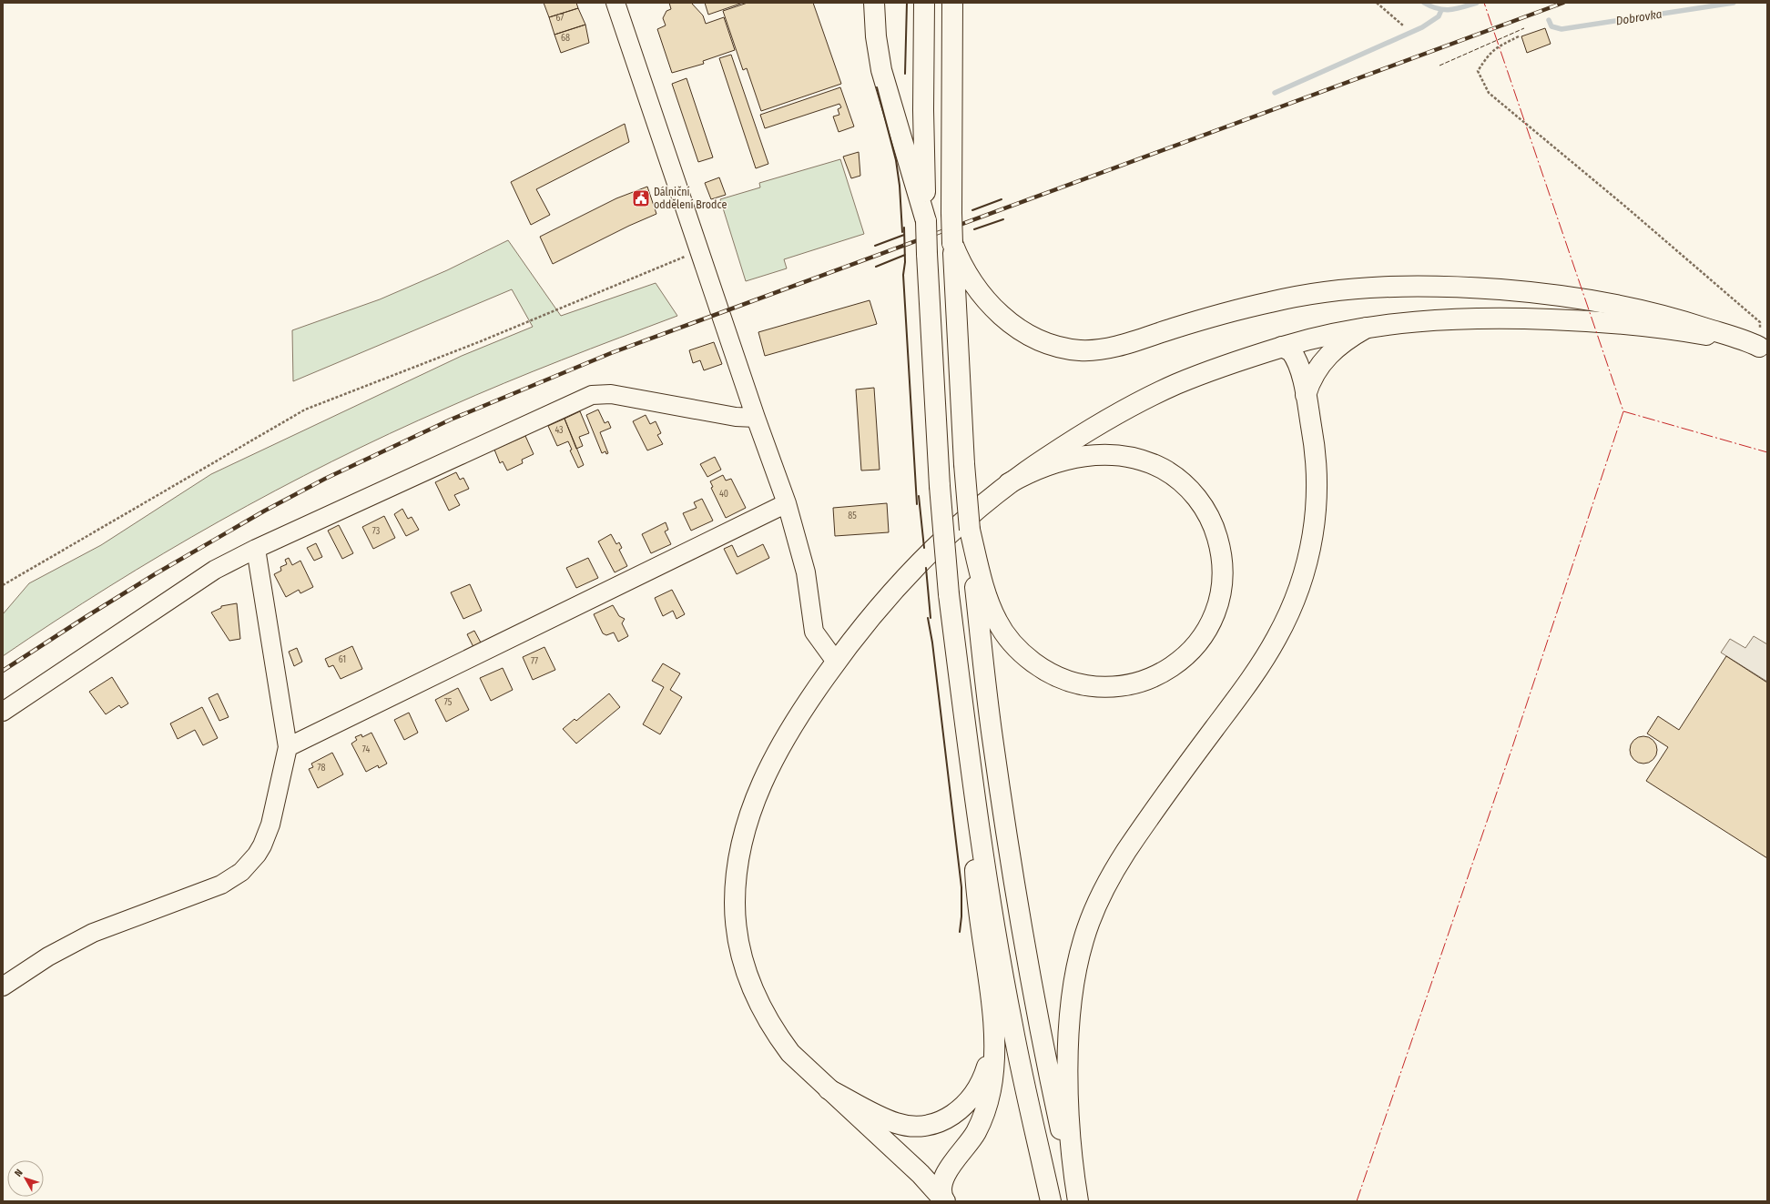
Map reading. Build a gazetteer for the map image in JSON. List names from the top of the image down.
{
  "water": ["Dobrovka"],
  "places": {
    "public building": ["Dálniční oddělení Brodce"]
  },
  "house_numbers": [
    "67",
    "68",
    "43",
    "40",
    "85",
    "73",
    "61",
    "77",
    "75",
    "74",
    "78"
  ],
  "north": "top left"
}
